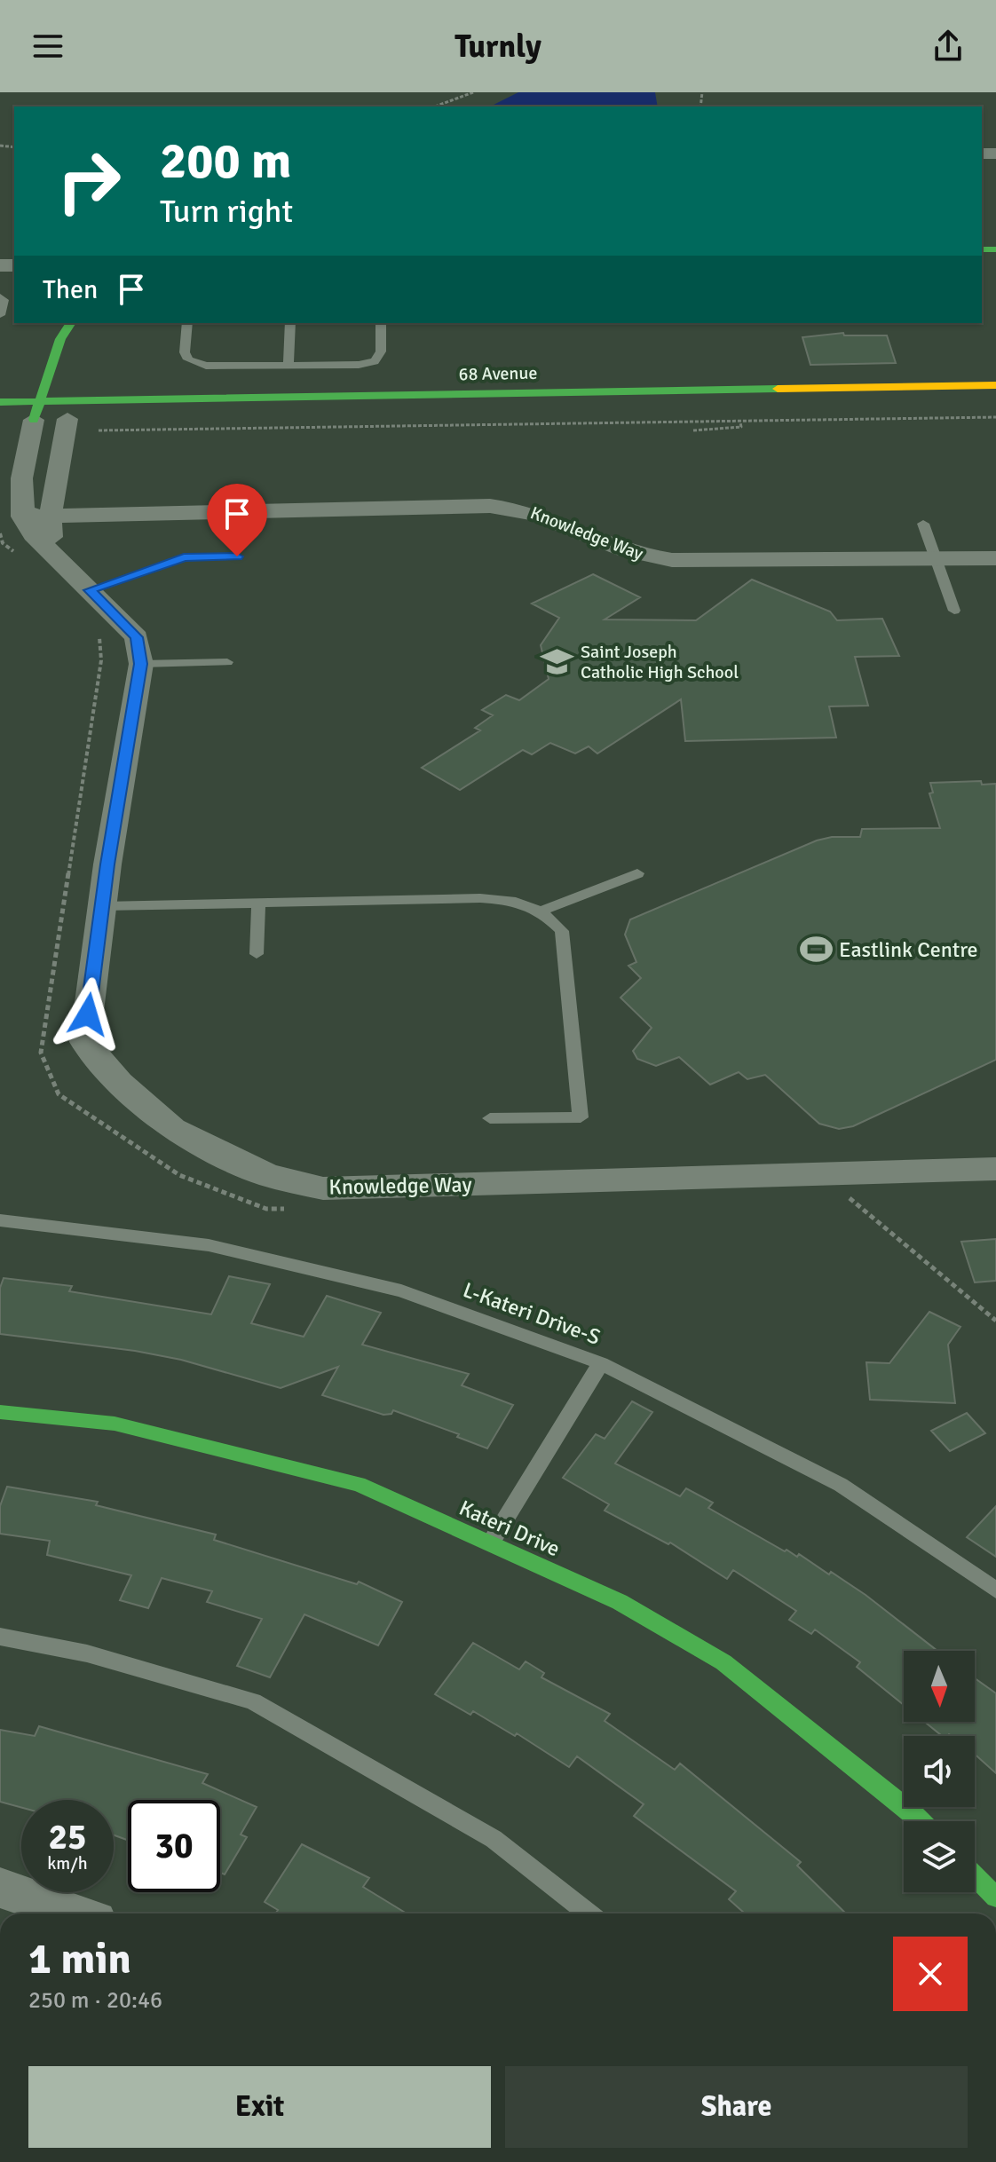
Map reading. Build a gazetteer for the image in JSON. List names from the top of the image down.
{
  "streets": {
    "main road": ["68 Avenue", "Kateri Drive"],
    "street": ["Knowledge Way"],
    "lane": ["L-Kateri Drive-S"]
  },
  "places": {
    "school or university": ["Saint Joseph Catholic High School"],
    "sports": ["Eastlink Centre"]
  },
  "north": "bottom",
  "page": {
    "header": "Turnly",
    "turn": ["200 m", "Turn right"],
    "then": "Then",
    "speed": "25 km/h",
    "limit": "30",
    "heading": ["1 min", "250 m · 20:46"],
    "buttons": ["Exit", "Share"]
  }
}
